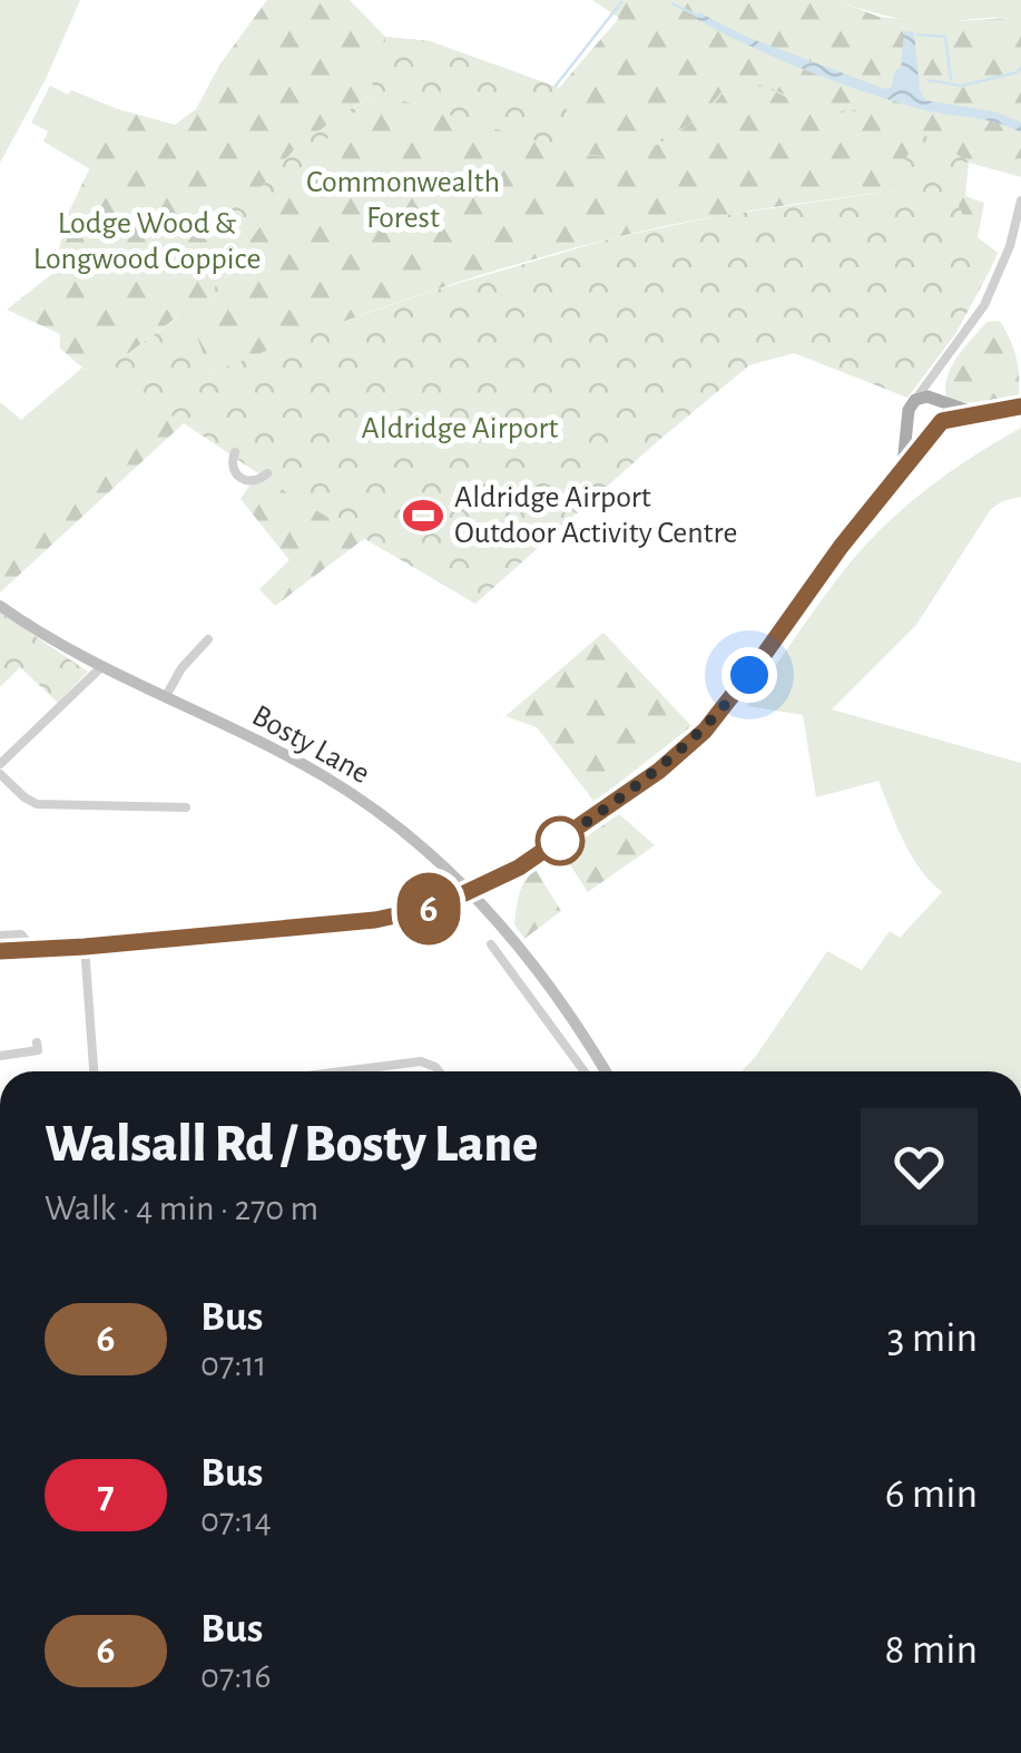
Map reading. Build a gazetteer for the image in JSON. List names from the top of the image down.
{
  "streets": {
    "main road": ["Bosty Lane"]
  },
  "parks": ["Commonwealth Forest", "Lodge Wood & Longwood Coppice", "Aldridge Airport"],
  "places": {
    "sports": ["Aldridge Airport Outdoor Activity Centre"]
  },
  "lines": ["bus line 6"],
  "page": {
    "on_map": "6",
    "heading": ["Walsall Rd / Bosty Lane", "Walk · 4 min · 270 m"],
    "list": [
      {
        "mark": "6",
        "name": "Bus",
        "note": "07:11",
        "value": "3 min"
      },
      {
        "mark": "7",
        "name": "Bus",
        "note": "07:14",
        "value": "6 min"
      },
      {
        "mark": "6",
        "name": "Bus",
        "note": "07:16",
        "value": "8 min"
      }
    ]
  }
}
